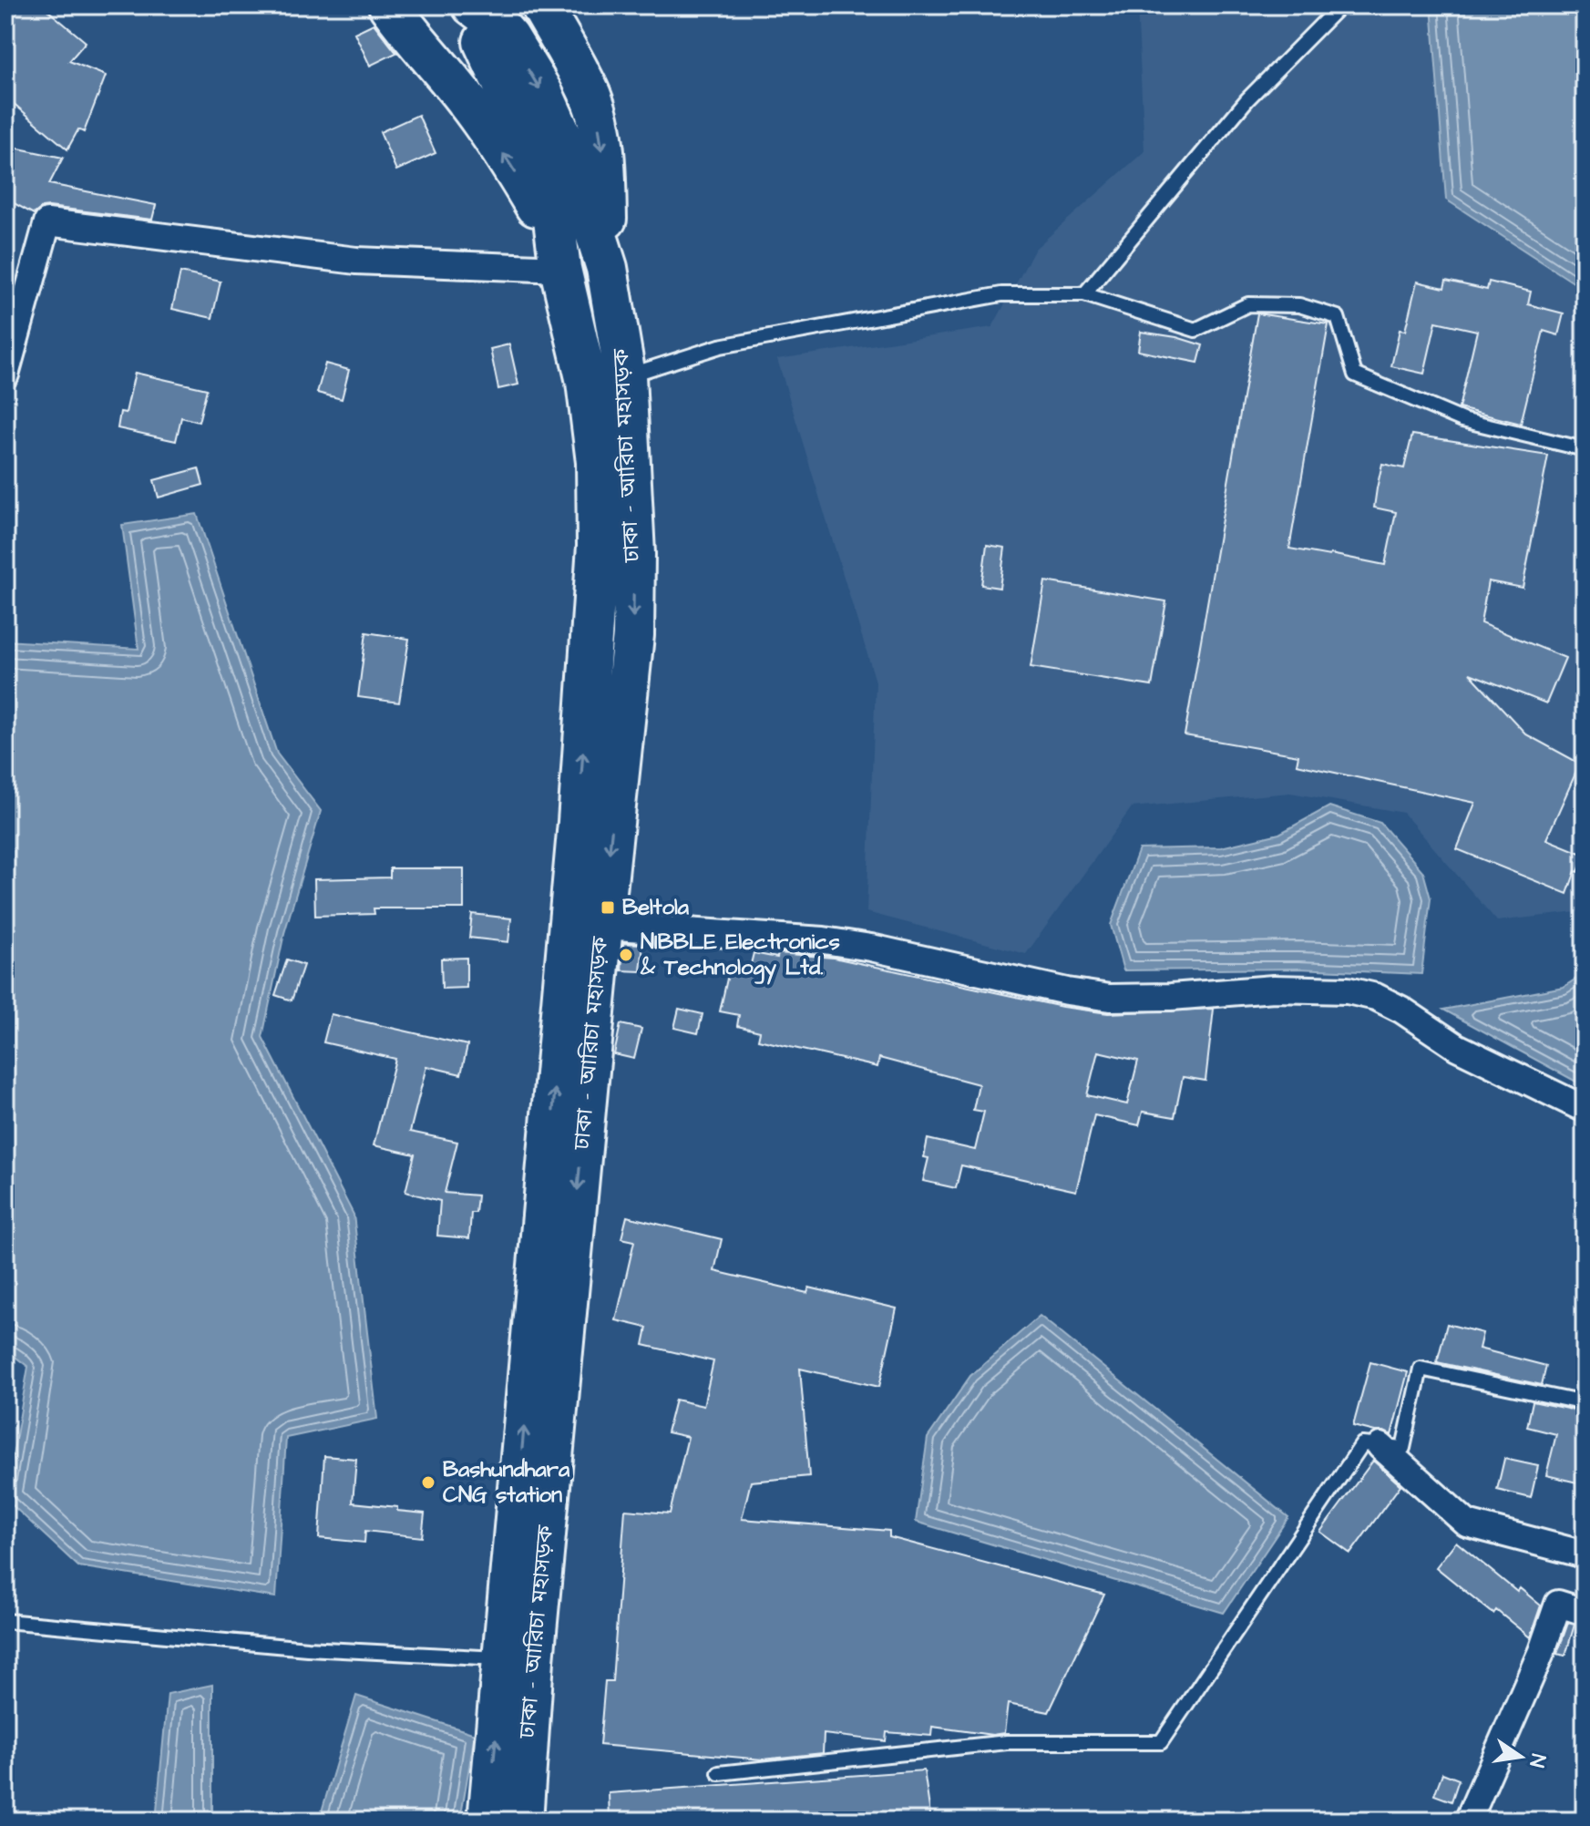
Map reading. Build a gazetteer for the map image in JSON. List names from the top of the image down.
{
  "streets": {
    "highway": ["ঢাকা - আরিচা মহাসড়ক"]
  },
  "places": {
    "transit": ["Beltola"],
    "other": ["NIBBLE Electronics & Technology Ltd.", "Bashundhara CNG station"]
  },
  "north": "right"
}
